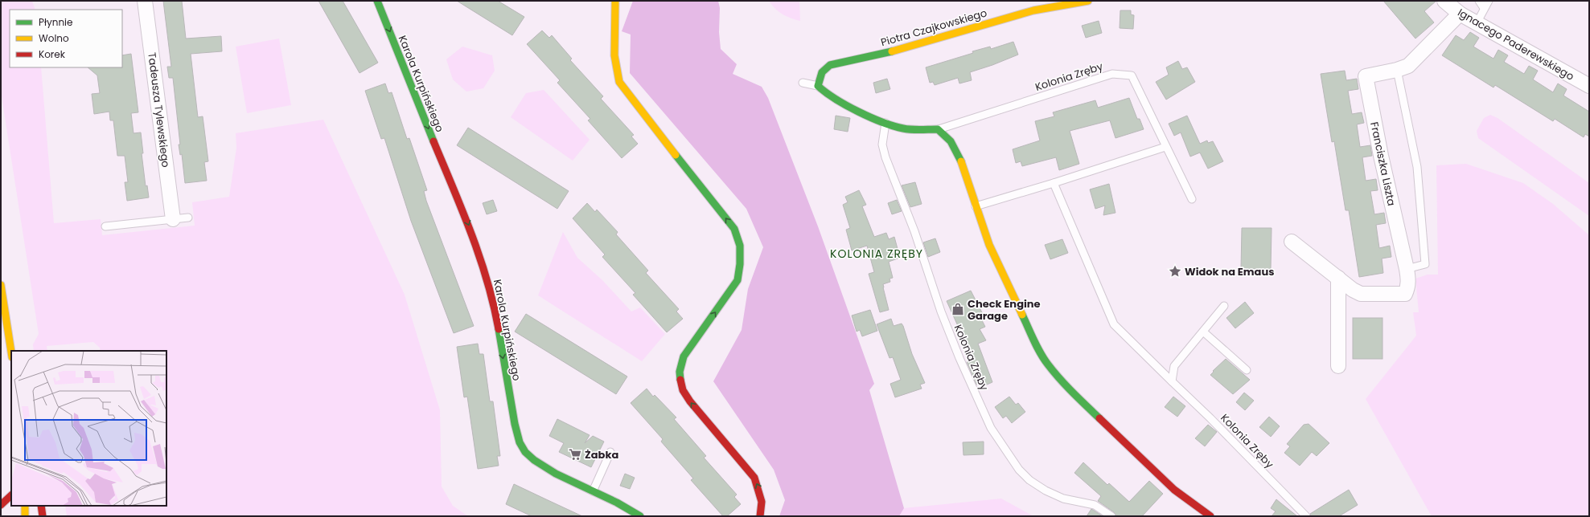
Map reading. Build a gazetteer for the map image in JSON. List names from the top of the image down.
{
  "streets": {
    "street": [
      "Piotra Czajkowskiego",
      "Ignacego Paderewskiego",
      "Kolonia Zręby",
      "Karola Kurpińskiego",
      "Tadeusza Tylewskiego",
      "Franciszka Liszta"
    ]
  },
  "crossings": [
    ["Ignacego Paderewskiego", "Franciszka Liszta"]
  ],
  "one_way": ["Karola Kurpińskiego"],
  "districts": ["KOLONIA ZRĘBY"],
  "places": {
    "place": ["Widok na Emaus"],
    "shop": ["Check Engine Garage"],
    "supermarket": ["Żabka"]
  },
  "legend": ["Płynnie", "Wolno", "Korek"]
}
